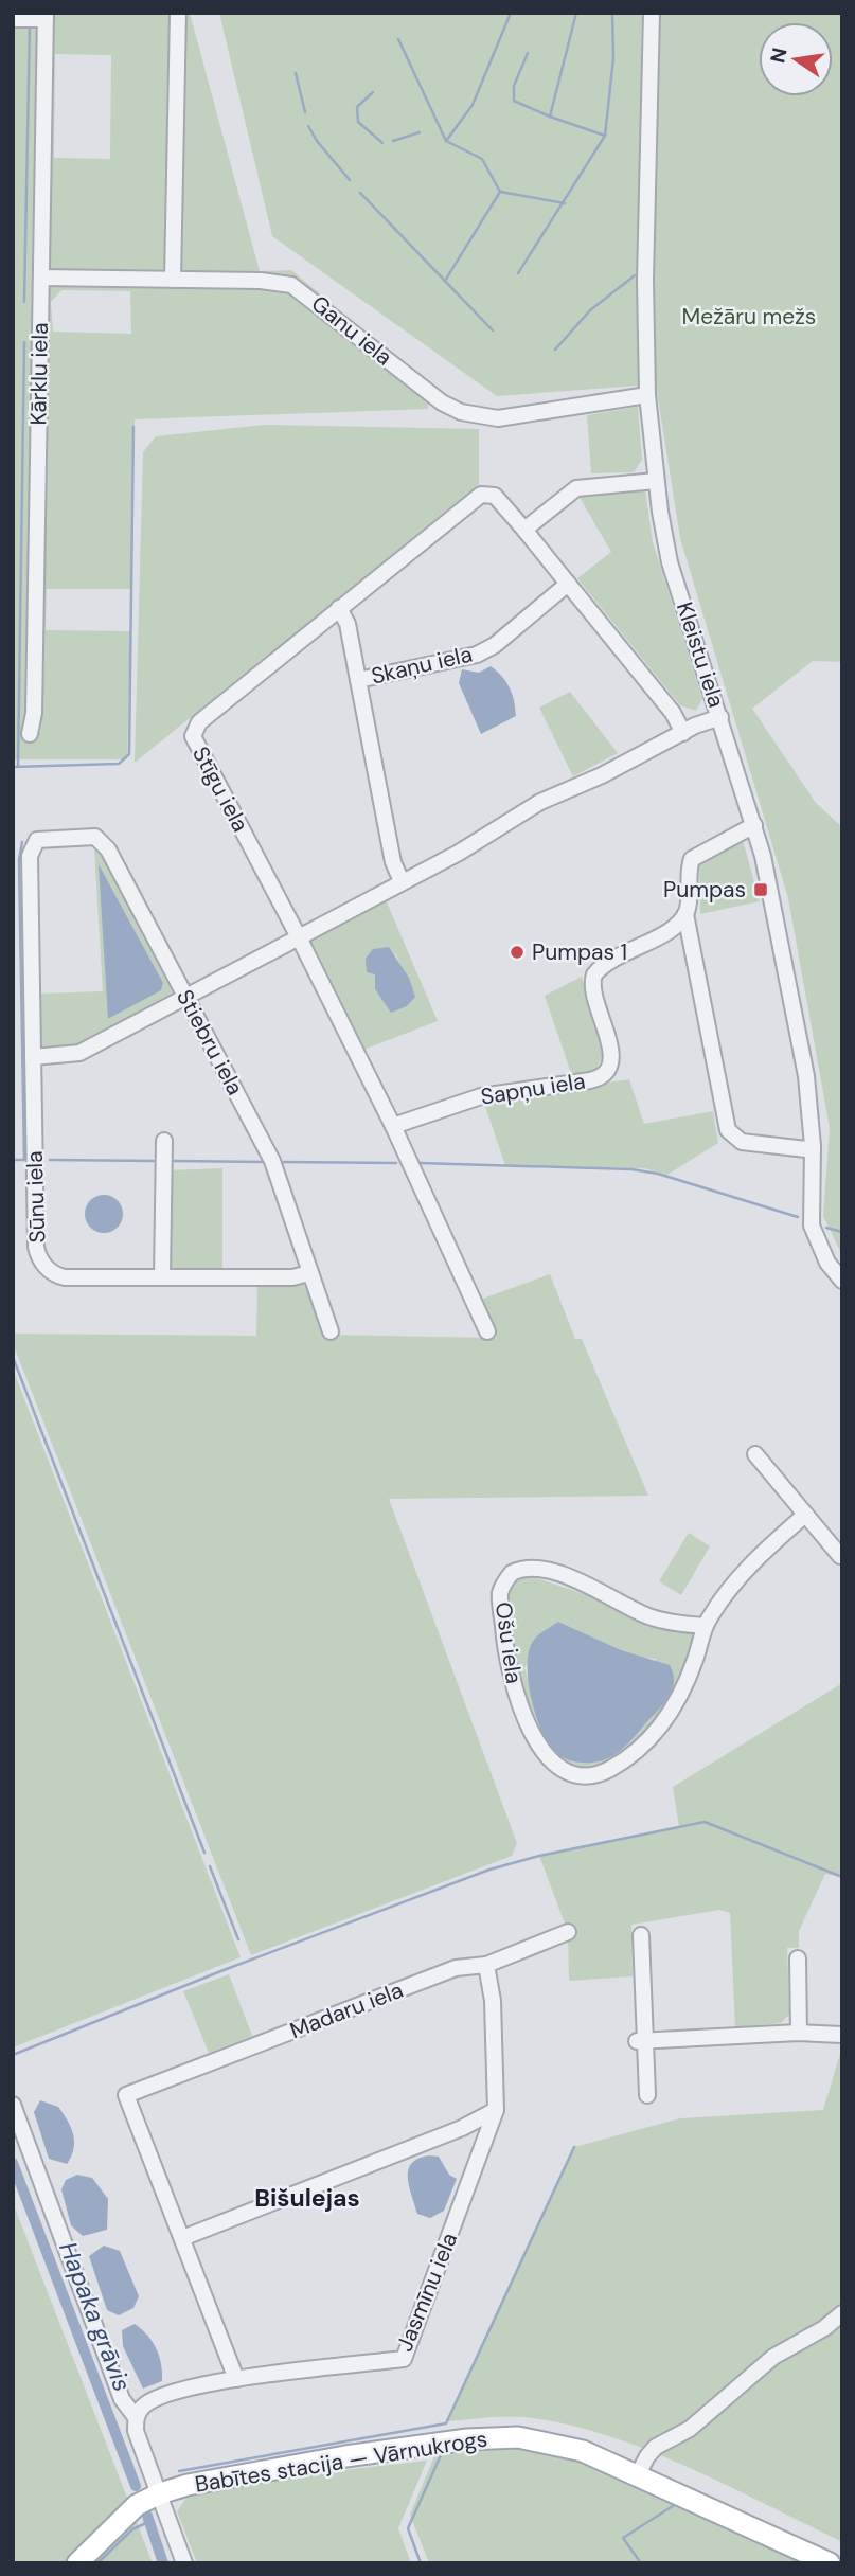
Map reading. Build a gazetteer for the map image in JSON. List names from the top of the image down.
{
  "streets": {
    "main road": ["Babītes stacija — Vārnukrogs"],
    "street": [
      "Ganu iela",
      "Kārklu iela",
      "Kleistu iela",
      "Skaņu iela",
      "Stīgu iela",
      "Stiebru iela",
      "Sapņu iela",
      "Sūnu iela",
      "Ošu iela",
      "Madaru iela",
      "Jasmīnu iela"
    ]
  },
  "crossings": [
    ["Ganu iela", "Kārklu iela"],
    ["Ganu iela", "Kleistu iela"],
    ["Skaņu iela", "Stīgu iela"],
    ["Stiebru iela", "Sūnu iela"],
    ["Madaru iela", "Jasmīnu iela"]
  ],
  "districts": ["Bišulejas"],
  "water": ["Hapaka grāvis"],
  "parks": ["Mežāru mežs"],
  "places": {
    "transit": ["Pumpas"],
    "other": ["Pumpas 1"]
  },
  "north": "left"
}
